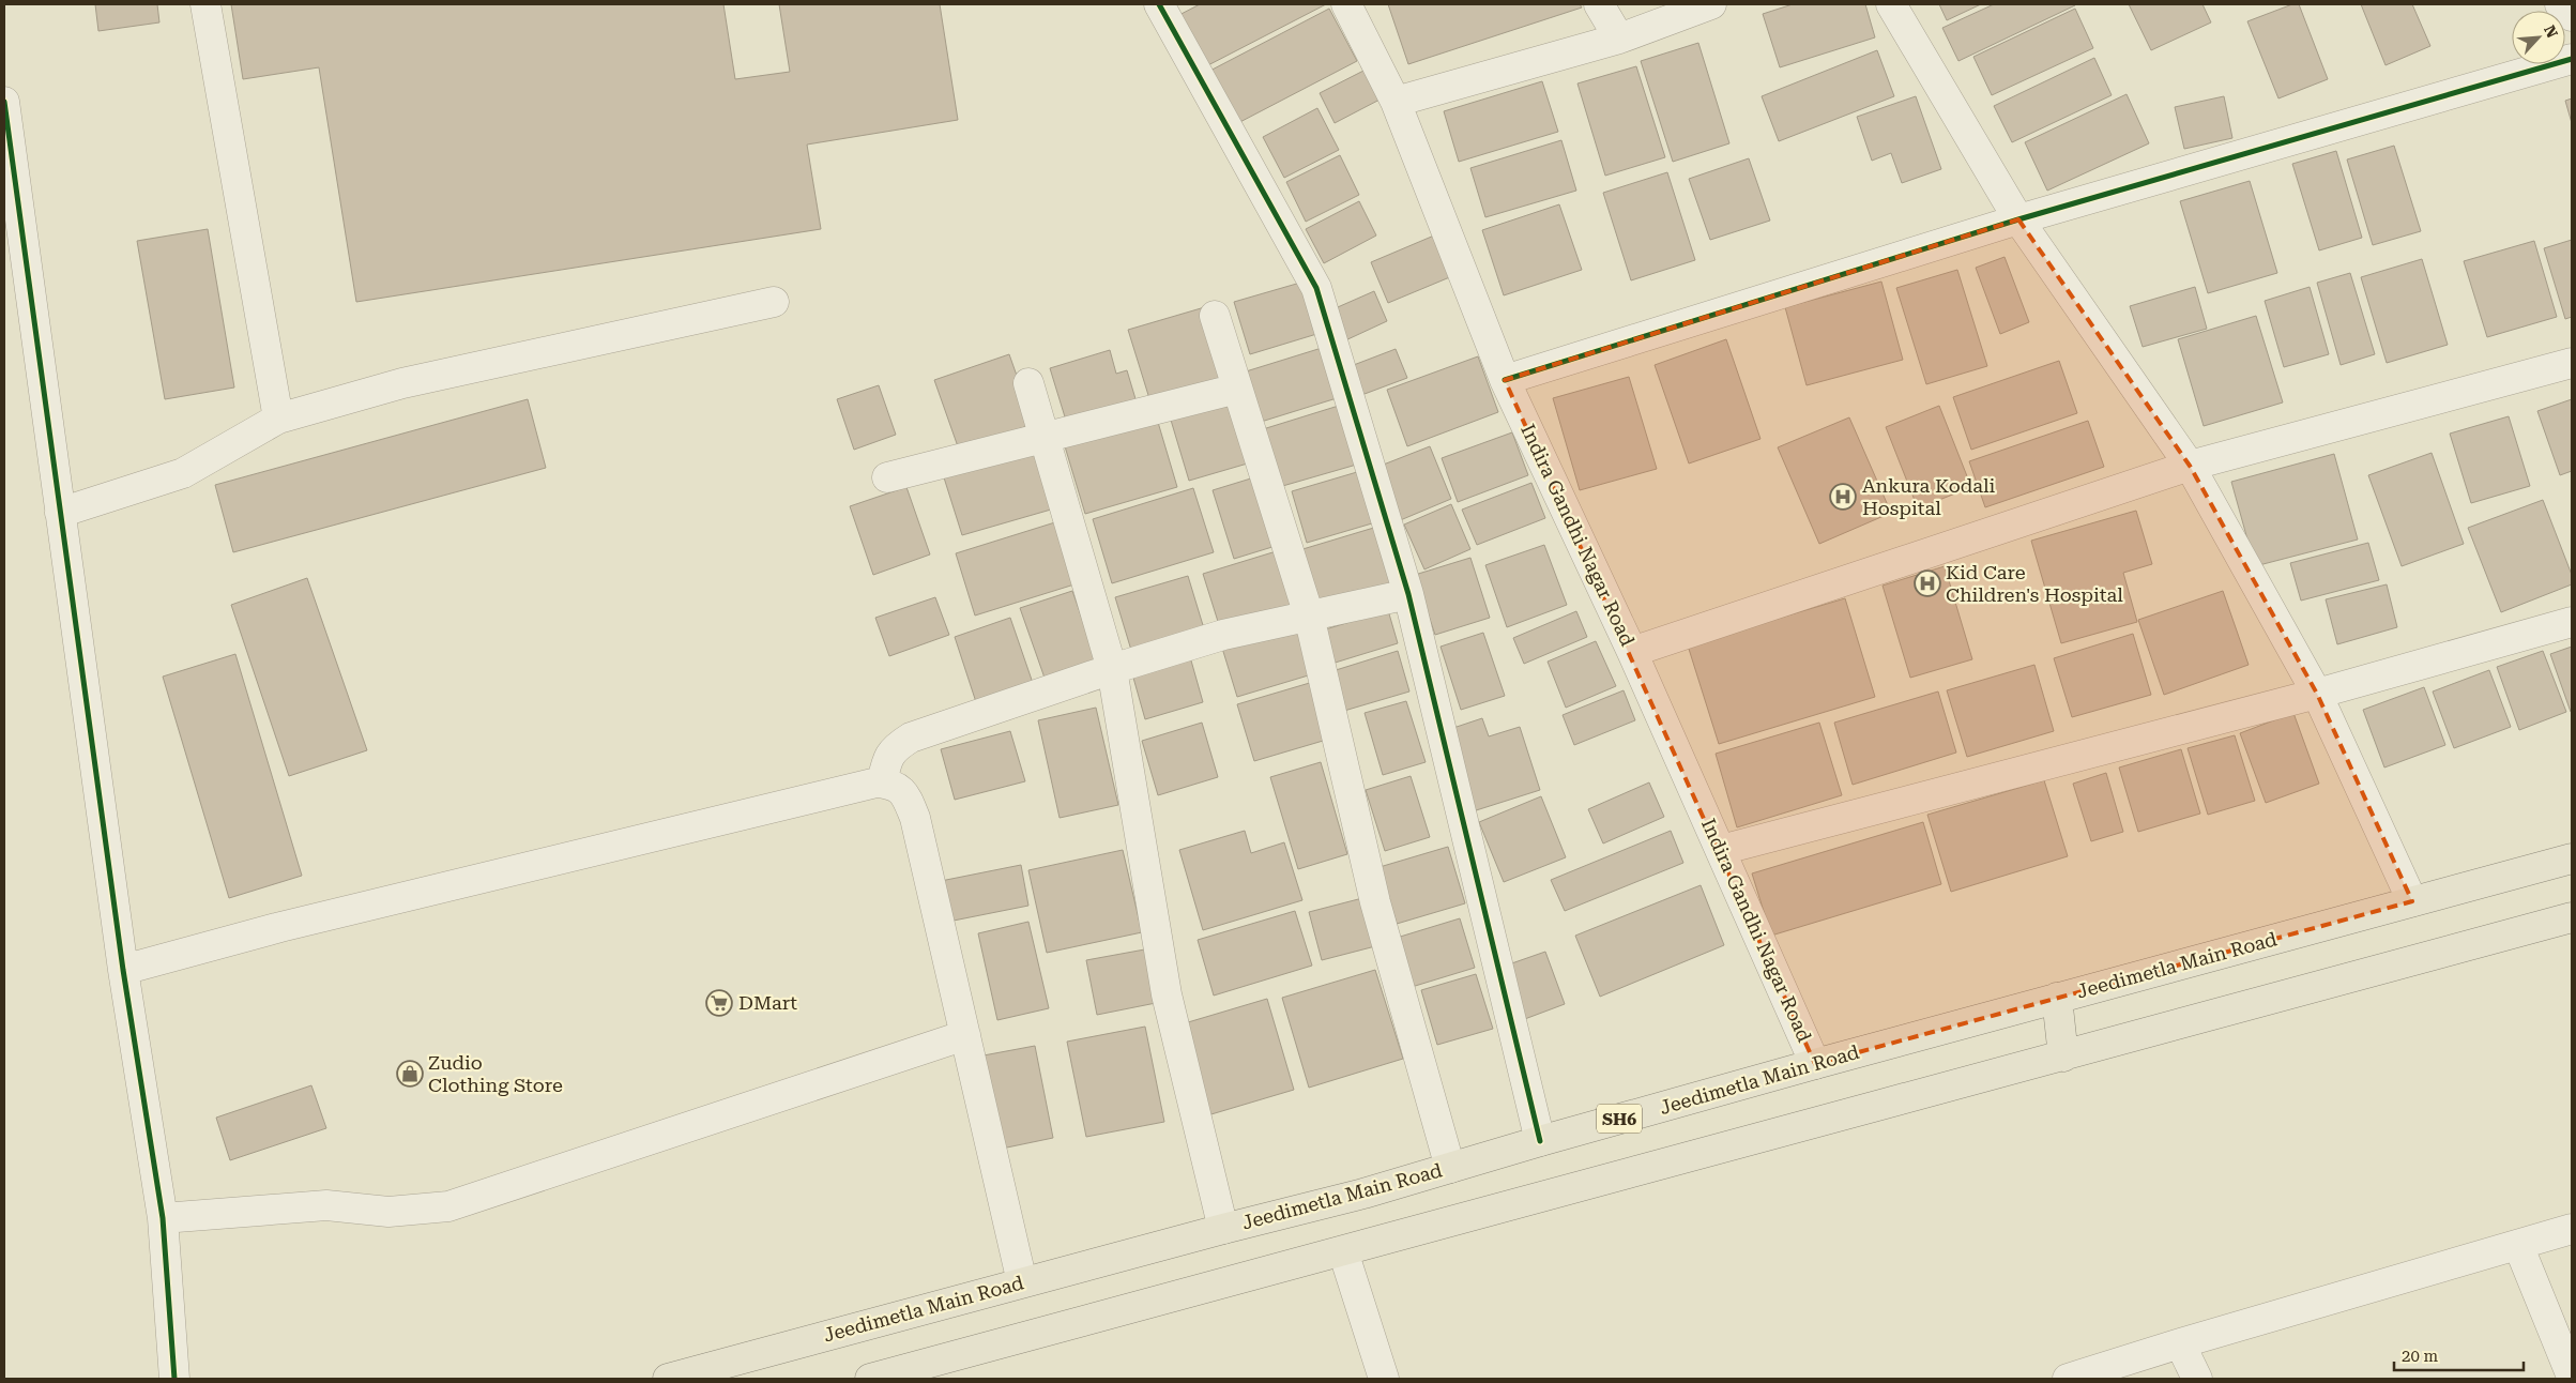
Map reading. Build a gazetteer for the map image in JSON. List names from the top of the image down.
{
  "streets": {
    "main road": ["Jeedimetla Main Road", "SH6"],
    "street": ["Indira Gandhi Nagar Road"]
  },
  "crossings": [
    ["Indira Gandhi Nagar Road", "Jeedimetla Main Road"]
  ],
  "places": {
    "hospital": ["Ankura Kodali Hospital", "Kid Care Children's Hospital"],
    "supermarket": ["DMart"],
    "shop": ["Zudio Clothing Store"]
  },
  "scale_bar": "20 m",
  "north": "top right"
}
